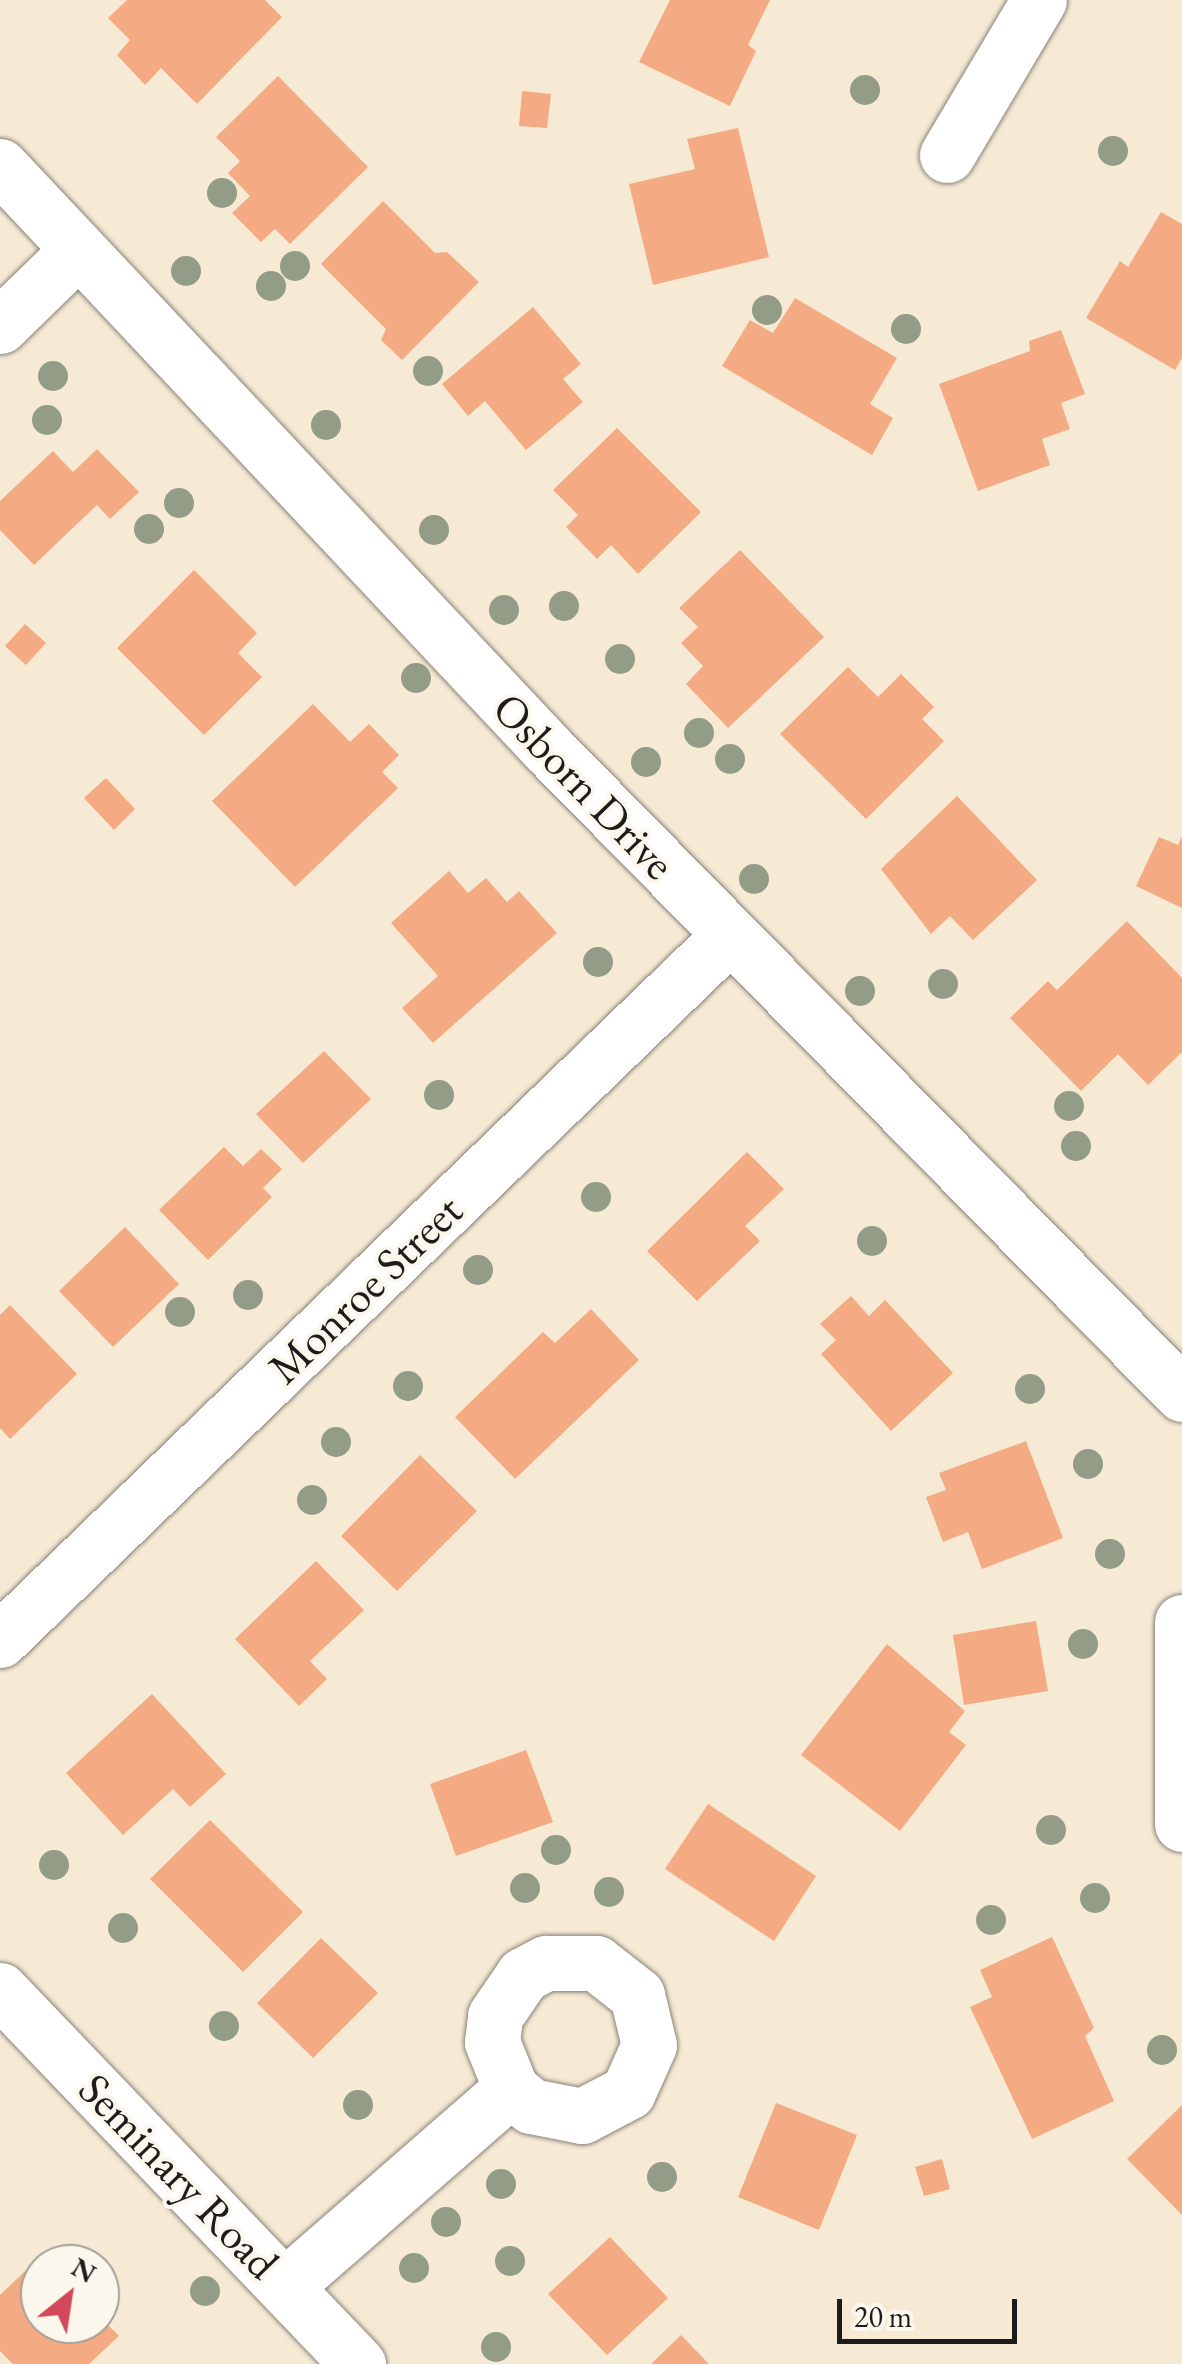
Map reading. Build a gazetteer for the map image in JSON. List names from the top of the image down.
{
  "streets": {
    "street": ["Osborn Drive", "Monroe Street", "Seminary Road"]
  },
  "crossings": [
    ["Osborn Drive", "Monroe Street"]
  ],
  "scale_bar": "20 m",
  "north": "top right"
}
